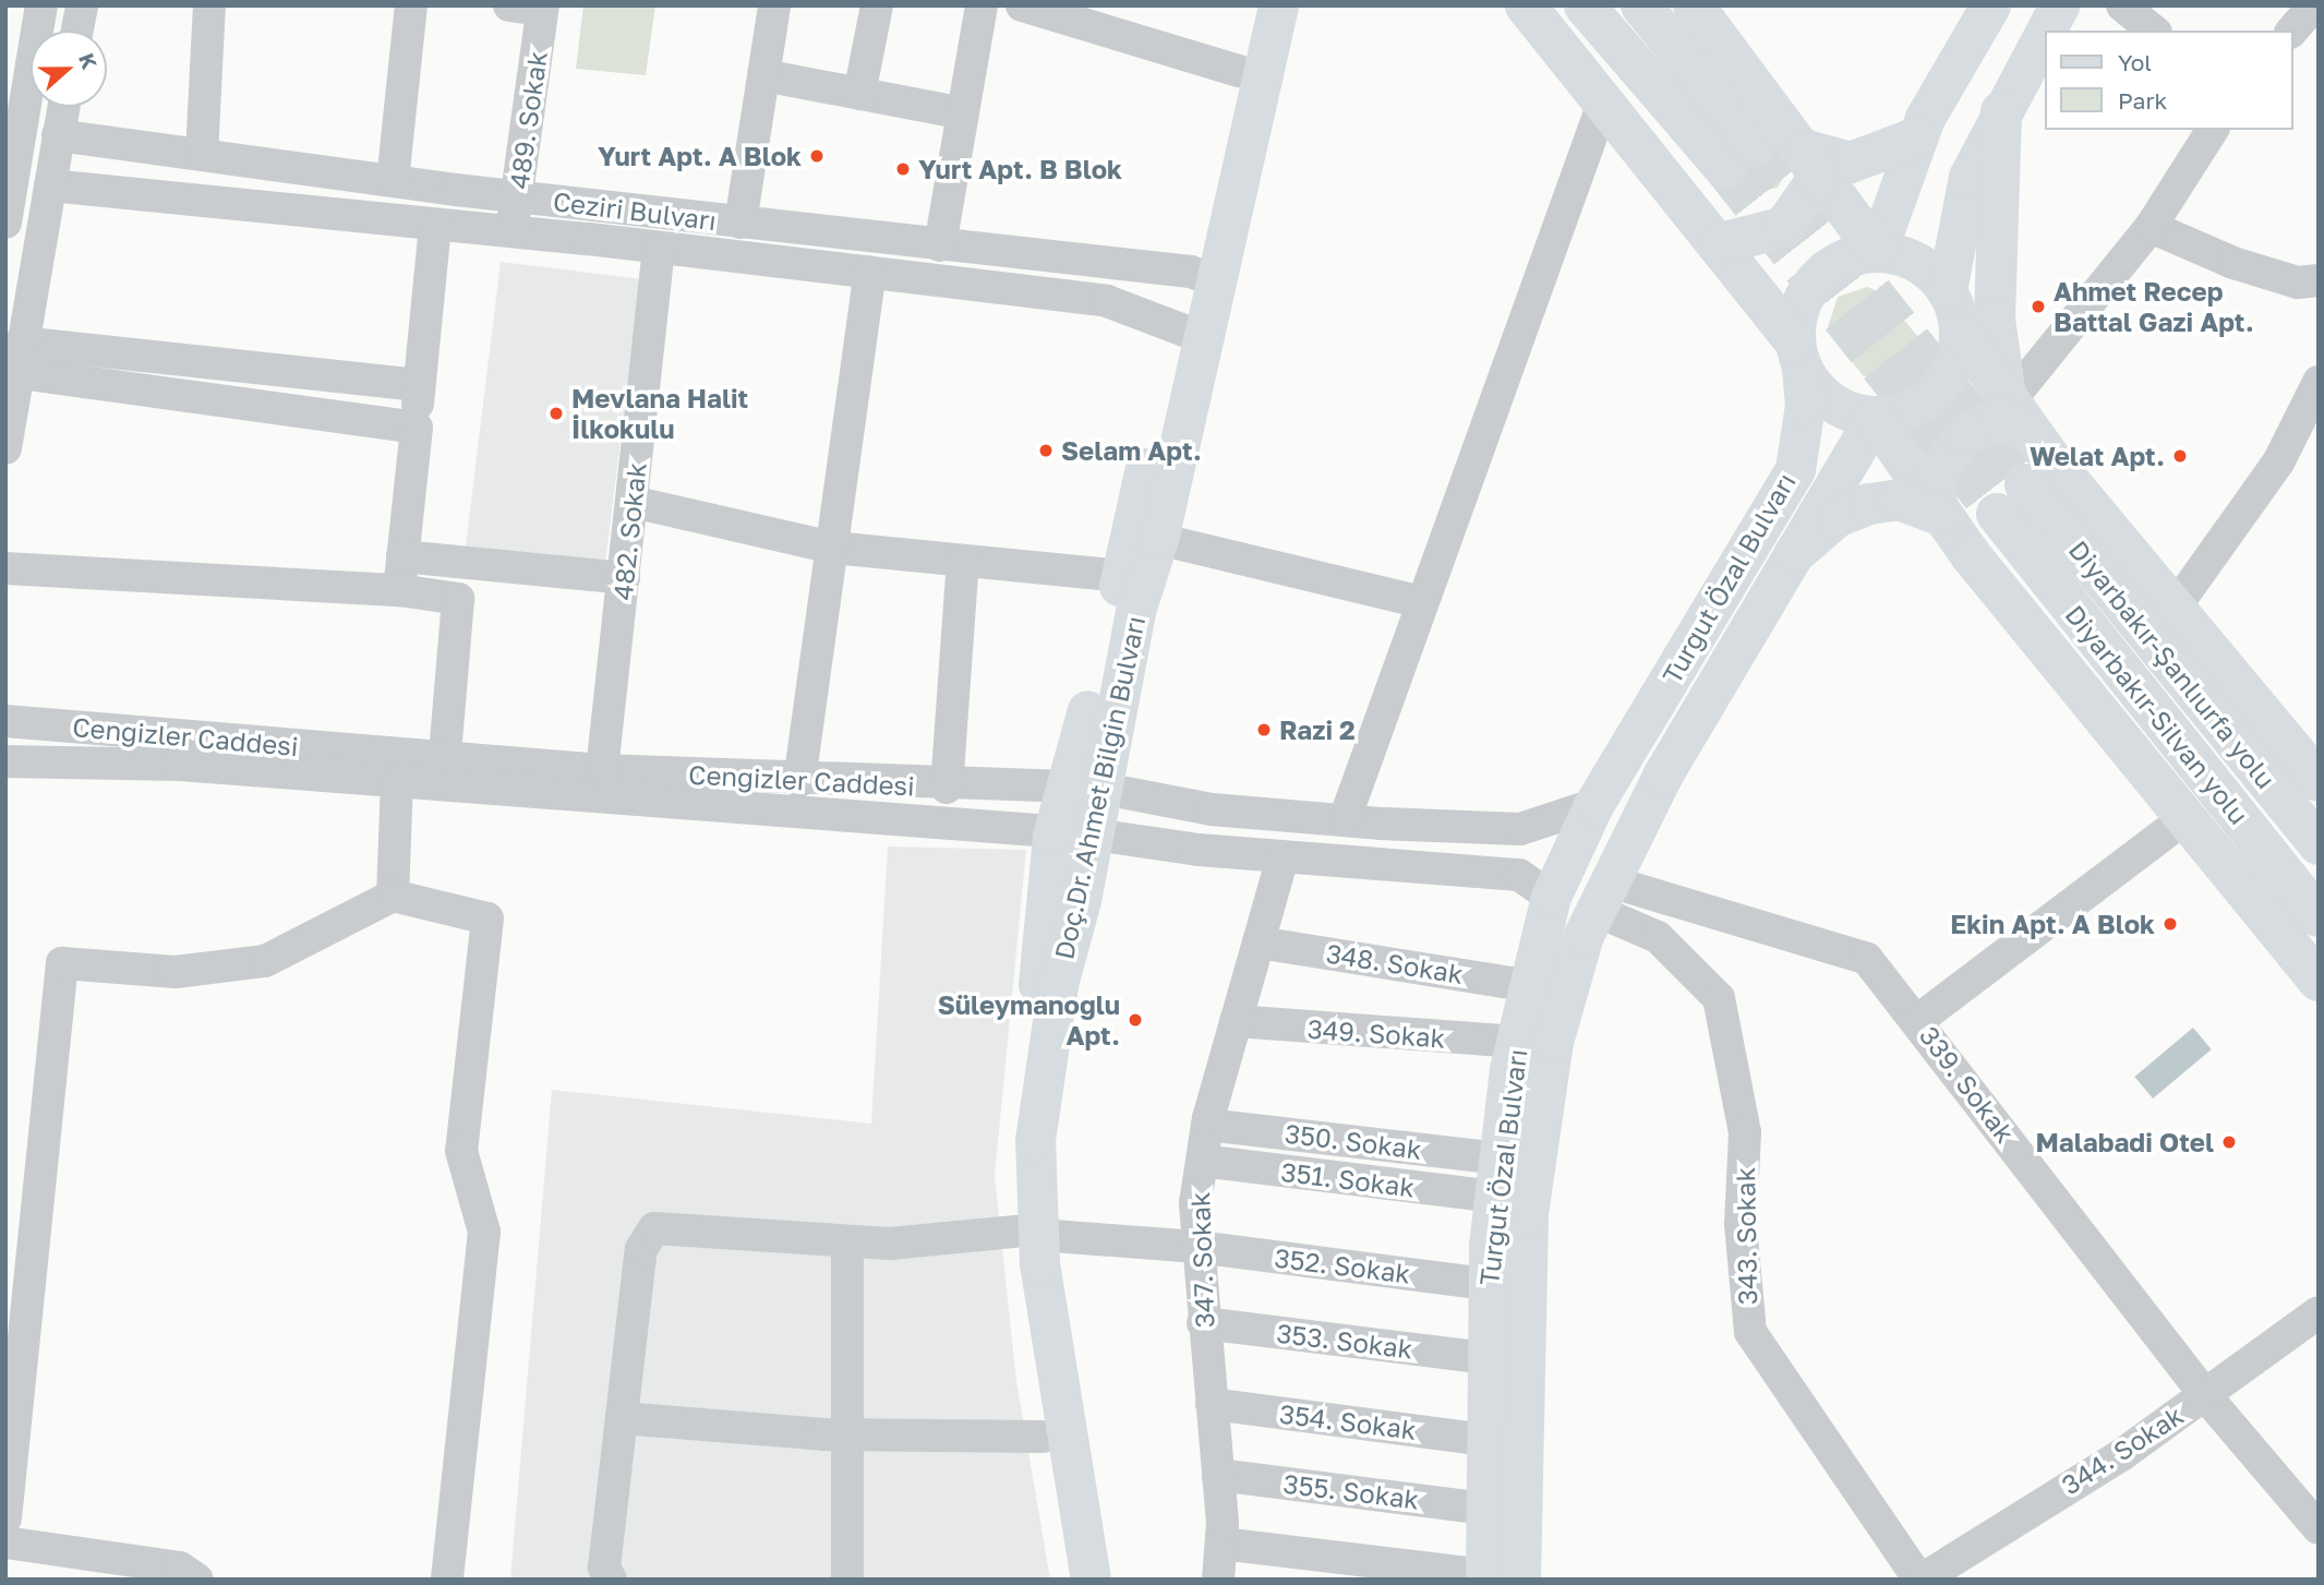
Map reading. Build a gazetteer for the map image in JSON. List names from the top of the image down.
{
  "streets": {
    "highway": ["Diyarbakır-Şanlıurfa yolu", "Diyarbakır-Silvan yolu"],
    "main road": ["Turgut Özal Bulvarı", "Doç.Dr. Ahmet Bilgin Bulvarı"],
    "street": [
      "489. Sokak",
      "Ceziri Bulvarı",
      "482. Sokak",
      "Cengizler Caddesi",
      "348. Sokak",
      "349. Sokak",
      "339. Sokak",
      "350. Sokak",
      "351. Sokak",
      "343. Sokak",
      "347. Sokak",
      "352. Sokak",
      "353. Sokak",
      "354. Sokak",
      "344. Sokak",
      "355. Sokak"
    ]
  },
  "crossings": [
    ["489. Sokak", "Ceziri Bulvarı"],
    ["Ceziri Bulvarı", "482. Sokak"],
    ["Ceziri Bulvarı", "Doç.Dr. Ahmet Bilgin Bulvarı"],
    ["482. Sokak", "Cengizler Caddesi"],
    ["Turgut Özal Bulvarı", "Cengizler Caddesi"],
    ["Turgut Özal Bulvarı", "348. Sokak"],
    ["Turgut Özal Bulvarı", "349. Sokak"],
    ["Turgut Özal Bulvarı", "339. Sokak"],
    ["Turgut Özal Bulvarı", "350. Sokak"],
    ["Turgut Özal Bulvarı", "351. Sokak"],
    ["Turgut Özal Bulvarı", "343. Sokak"],
    ["Turgut Özal Bulvarı", "352. Sokak"],
    ["Turgut Özal Bulvarı", "353. Sokak"],
    ["Turgut Özal Bulvarı", "354. Sokak"],
    ["Turgut Özal Bulvarı", "355. Sokak"],
    ["Cengizler Caddesi", "Doç.Dr. Ahmet Bilgin Bulvarı"],
    ["Cengizler Caddesi", "347. Sokak"],
    ["Doç.Dr. Ahmet Bilgin Bulvarı", "352. Sokak"],
    ["348. Sokak", "347. Sokak"],
    ["349. Sokak", "347. Sokak"],
    ["339. Sokak", "343. Sokak"],
    ["339. Sokak", "344. Sokak"],
    ["350. Sokak", "351. Sokak"],
    ["350. Sokak", "347. Sokak"],
    ["351. Sokak", "347. Sokak"],
    ["343. Sokak", "344. Sokak"],
    ["347. Sokak", "352. Sokak"],
    ["347. Sokak", "353. Sokak"],
    ["347. Sokak", "354. Sokak"],
    ["347. Sokak", "355. Sokak"]
  ],
  "places": [
    "Yurt Apt. A Blok",
    "Yurt Apt. B Blok",
    "Ahmet Recep Battal Gazi Apt.",
    "Mevlana Halit İlkokulu",
    "Selam Apt.",
    "Welat Apt.",
    "Razi 2",
    "Ekin Apt. A Blok",
    "Süleymanoğlu Apt.",
    "Malabadi Otel"
  ],
  "legend": ["Yol", "Park"],
  "north": "right"
}
